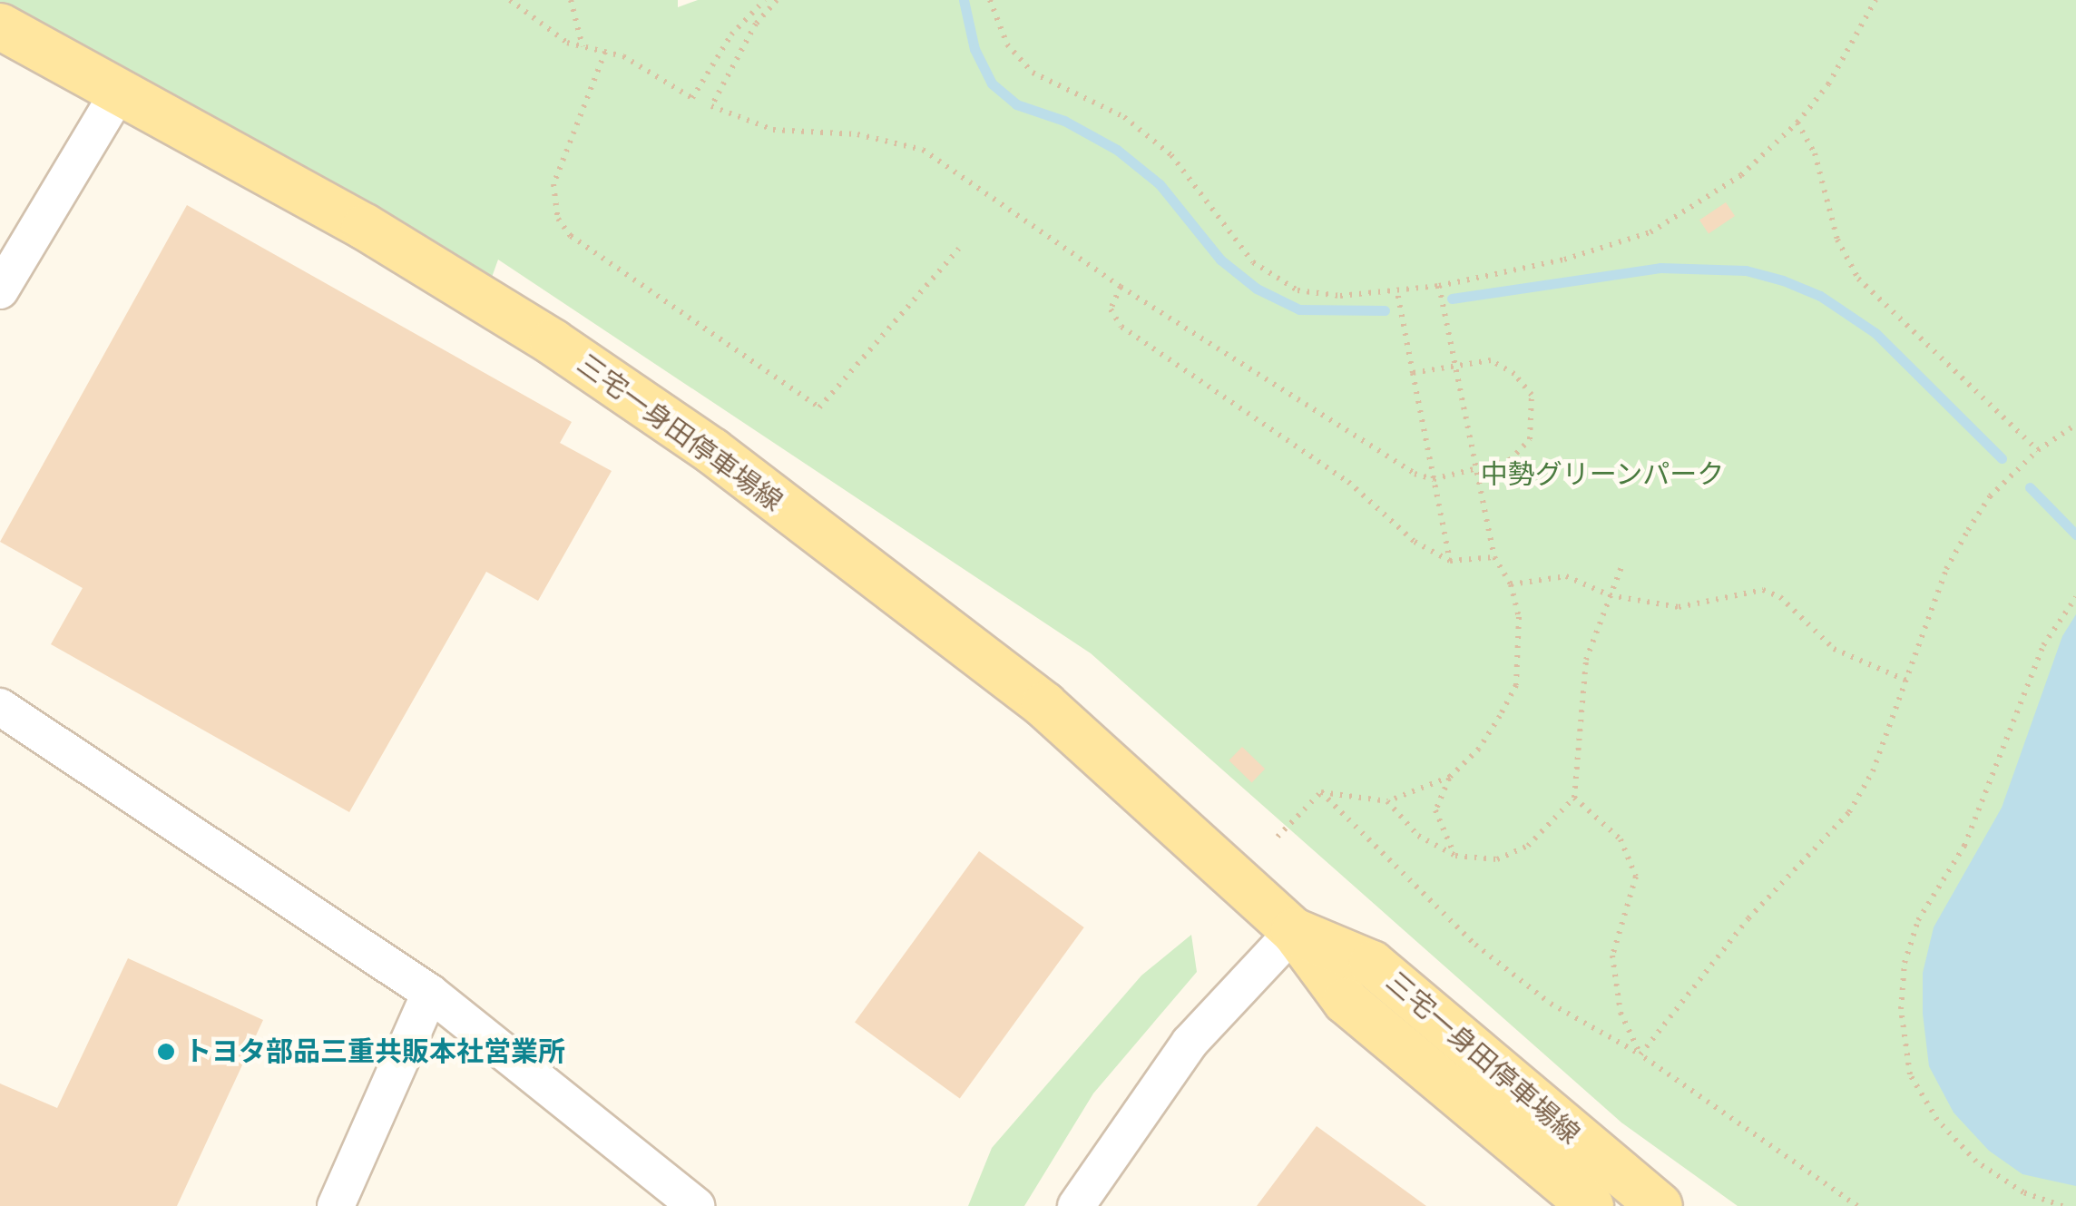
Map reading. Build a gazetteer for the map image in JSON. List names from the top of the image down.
{
  "streets": {
    "main road": ["三宅一身田停車場線"]
  },
  "parks": ["中勢グリーンパーク"],
  "places": ["トヨタ部品三重共販本社営業所"]
}
